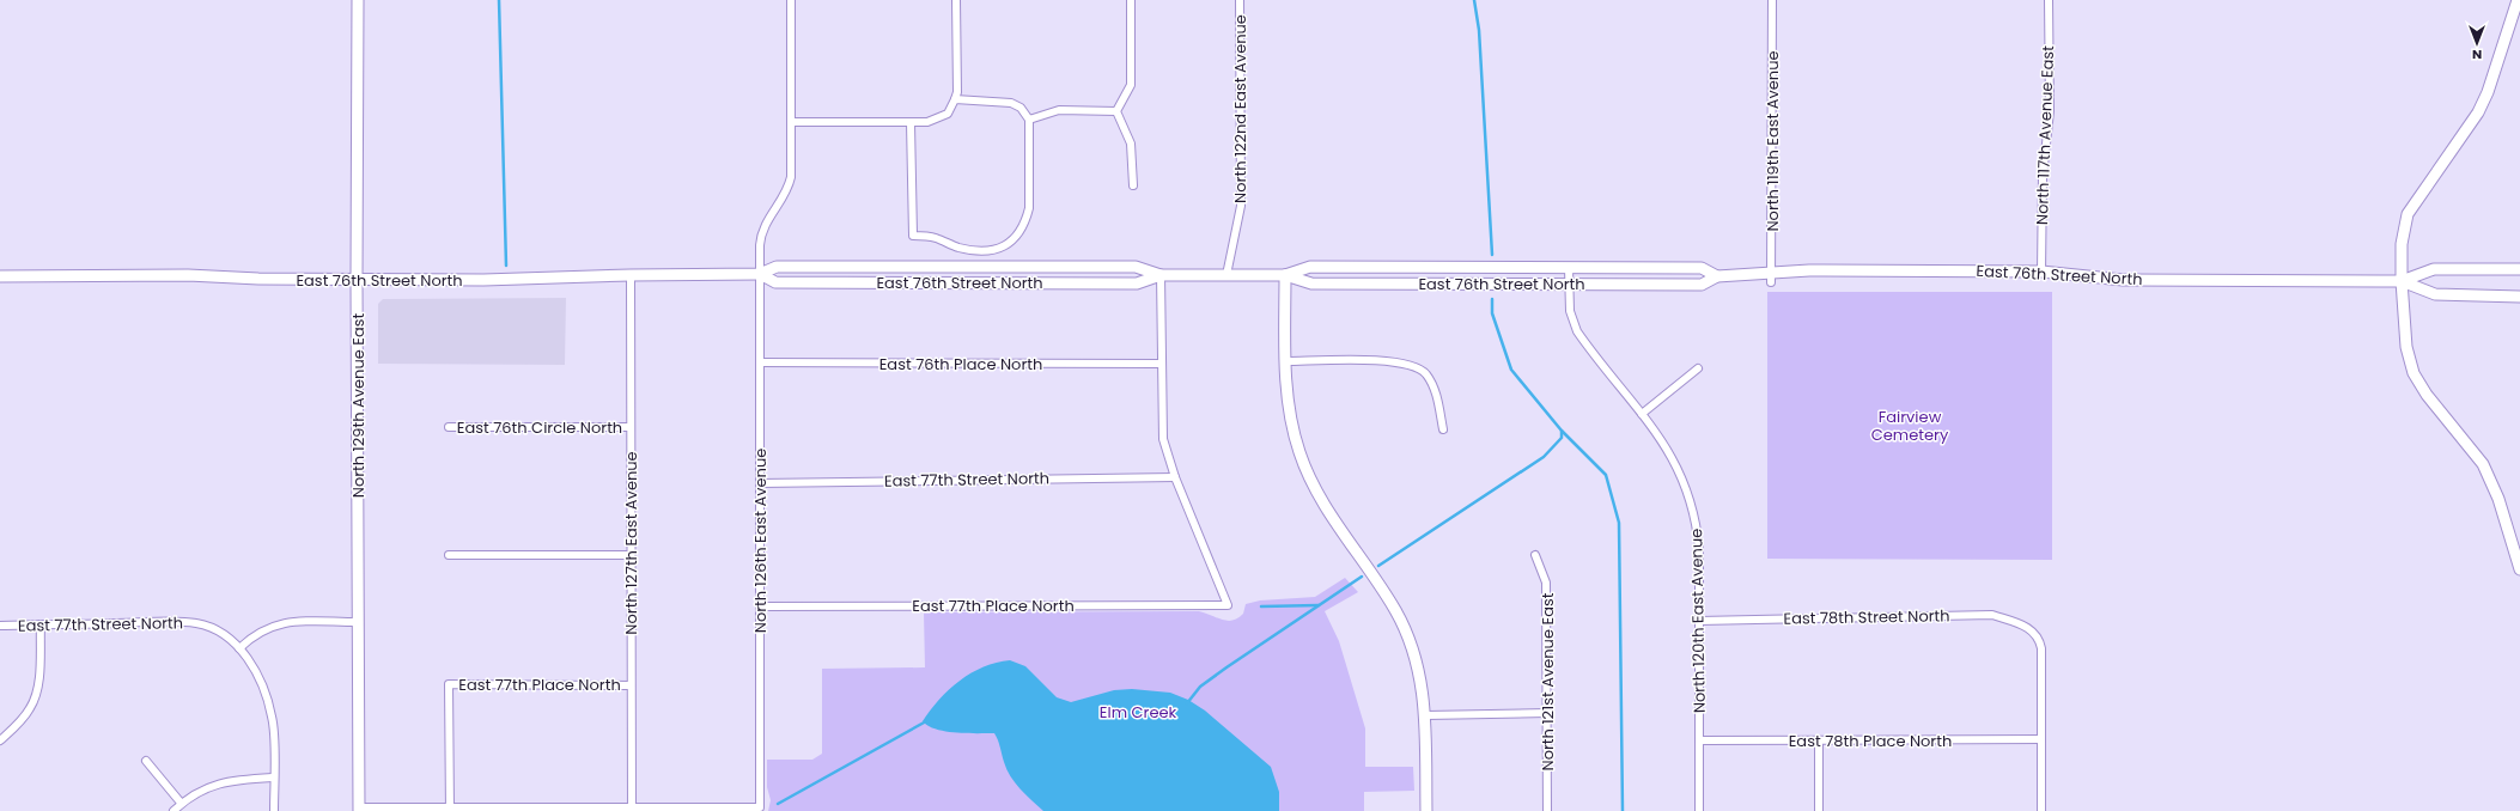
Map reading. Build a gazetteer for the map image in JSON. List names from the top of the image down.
{
  "streets": {
    "main road": ["East 76th Street North", "North 129th Avenue East"],
    "street": [
      "North 122nd East Avenue",
      "North 117th Avenue East",
      "North 119th East Avenue",
      "East 76th Place North",
      "East 76th Circle North",
      "East 77th Street North",
      "North 126th East Avenue",
      "North 127th East Avenue",
      "East 77th Place North",
      "East 78th Street North",
      "North 120th East Avenue",
      "North 121st Avenue East",
      "East 78th Place North"
    ]
  },
  "crossings": [
    ["North 122nd East Avenue", "East 76th Street North"],
    ["North 117th Avenue East", "East 76th Street North"],
    ["North 119th East Avenue", "East 76th Street North"],
    ["East 76th Street North", "North 129th Avenue East"],
    ["East 76th Street North", "North 126th East Avenue"],
    ["East 76th Street North", "North 127th East Avenue"],
    ["East 76th Street North", "North 120th East Avenue"],
    ["East 76th Place North", "North 126th East Avenue"],
    ["East 76th Circle North", "North 127th East Avenue"],
    ["East 77th Street North", "North 126th East Avenue"],
    ["East 77th Street North", "East 77th Place North"],
    ["North 126th East Avenue", "North 127th East Avenue"],
    ["North 126th East Avenue", "East 77th Place North"],
    ["North 127th East Avenue", "East 77th Place North"],
    ["East 78th Street North", "North 120th East Avenue"],
    ["East 78th Street North", "East 78th Place North"],
    ["North 120th East Avenue", "East 78th Place North"]
  ],
  "parks": ["Fairview Cemetery", "Elm Creek"],
  "north": "bottom"
}
